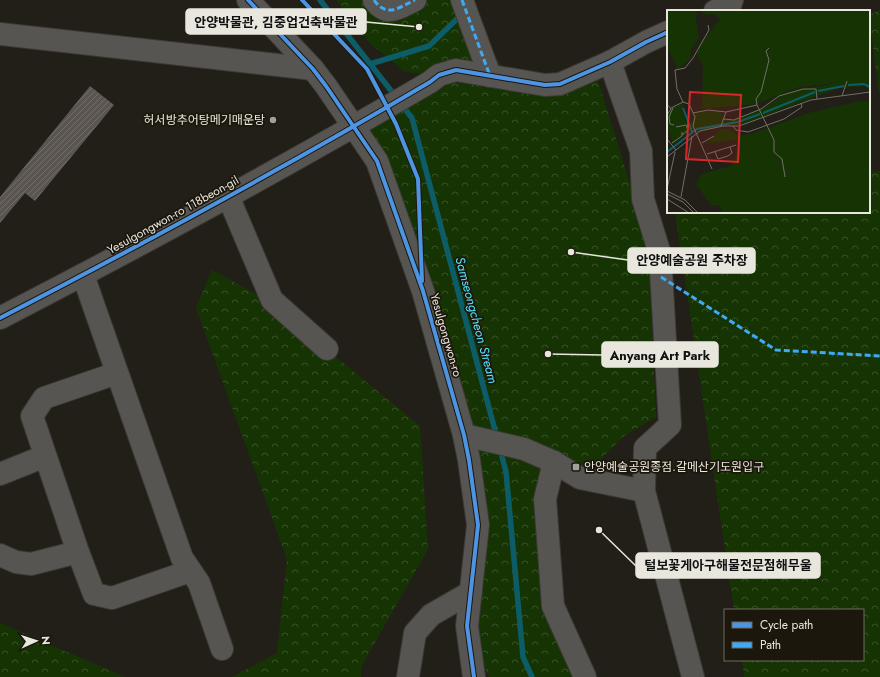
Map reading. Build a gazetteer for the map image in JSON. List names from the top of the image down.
{
  "streets": {
    "street": ["Yesulgongwon-ro 118beon-gil", "Yesulgongwon-ro"]
  },
  "crossings": [
    ["Yesulgongwon-ro 118beon-gil", "Yesulgongwon-ro"]
  ],
  "water": ["Samseongcheon Stream"],
  "places": {
    "other": [
      "안양박물관, 김중업건축박물관",
      "허서방추어탕메기매운탕",
      "안양예술공원 주차장",
      "Anyang Art Park",
      "털보꽃게아구해물전문점해무울"
    ],
    "transit": ["안양예술공원종점.갈메산기도원입구"]
  },
  "legend": ["Cycle path", "Path"],
  "north": "right"
}
